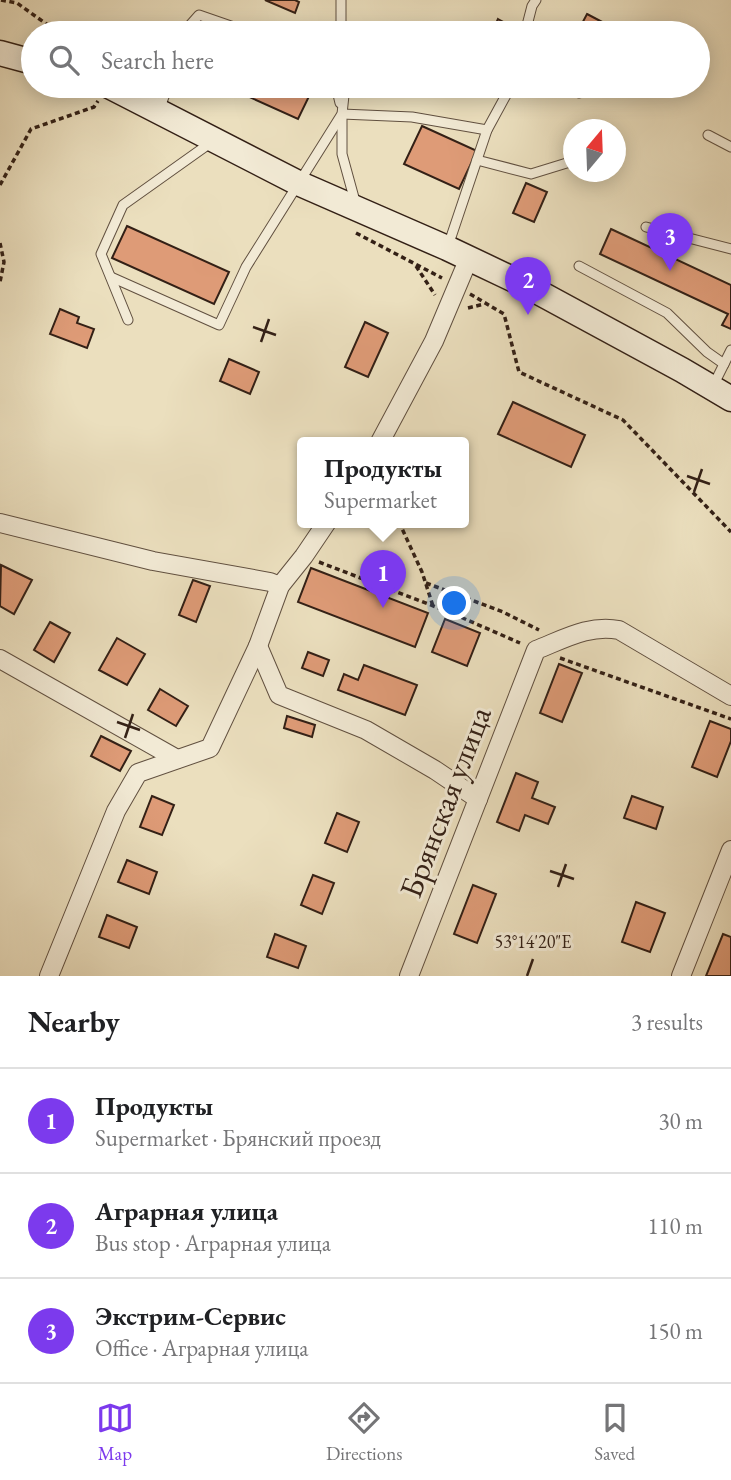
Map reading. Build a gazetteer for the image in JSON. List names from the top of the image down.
{
  "streets": {
    "street": ["Брянская улица"]
  },
  "north": "top",
  "page": {
    "search": "Search here",
    "pins": ["3", "2", "1"],
    "popup": ["Продукты", "Supermarket"],
    "heading": ["Nearby", "3 results"],
    "list": [
      {
        "mark": "1",
        "name": "Продукты",
        "note": "Supermarket · Брянский проезд",
        "value": "30 m"
      },
      {
        "mark": "2",
        "name": "Аграрная улица",
        "note": "Bus stop · Аграрная улица",
        "value": "110 m"
      },
      {
        "mark": "3",
        "name": "Экстрим-Сервис",
        "note": "Office · Аграрная улица",
        "value": "150 m"
      }
    ],
    "nav": ["Map", "Directions", "Saved"]
  },
  "coordinates": ["53°14'20\"E"]
}
